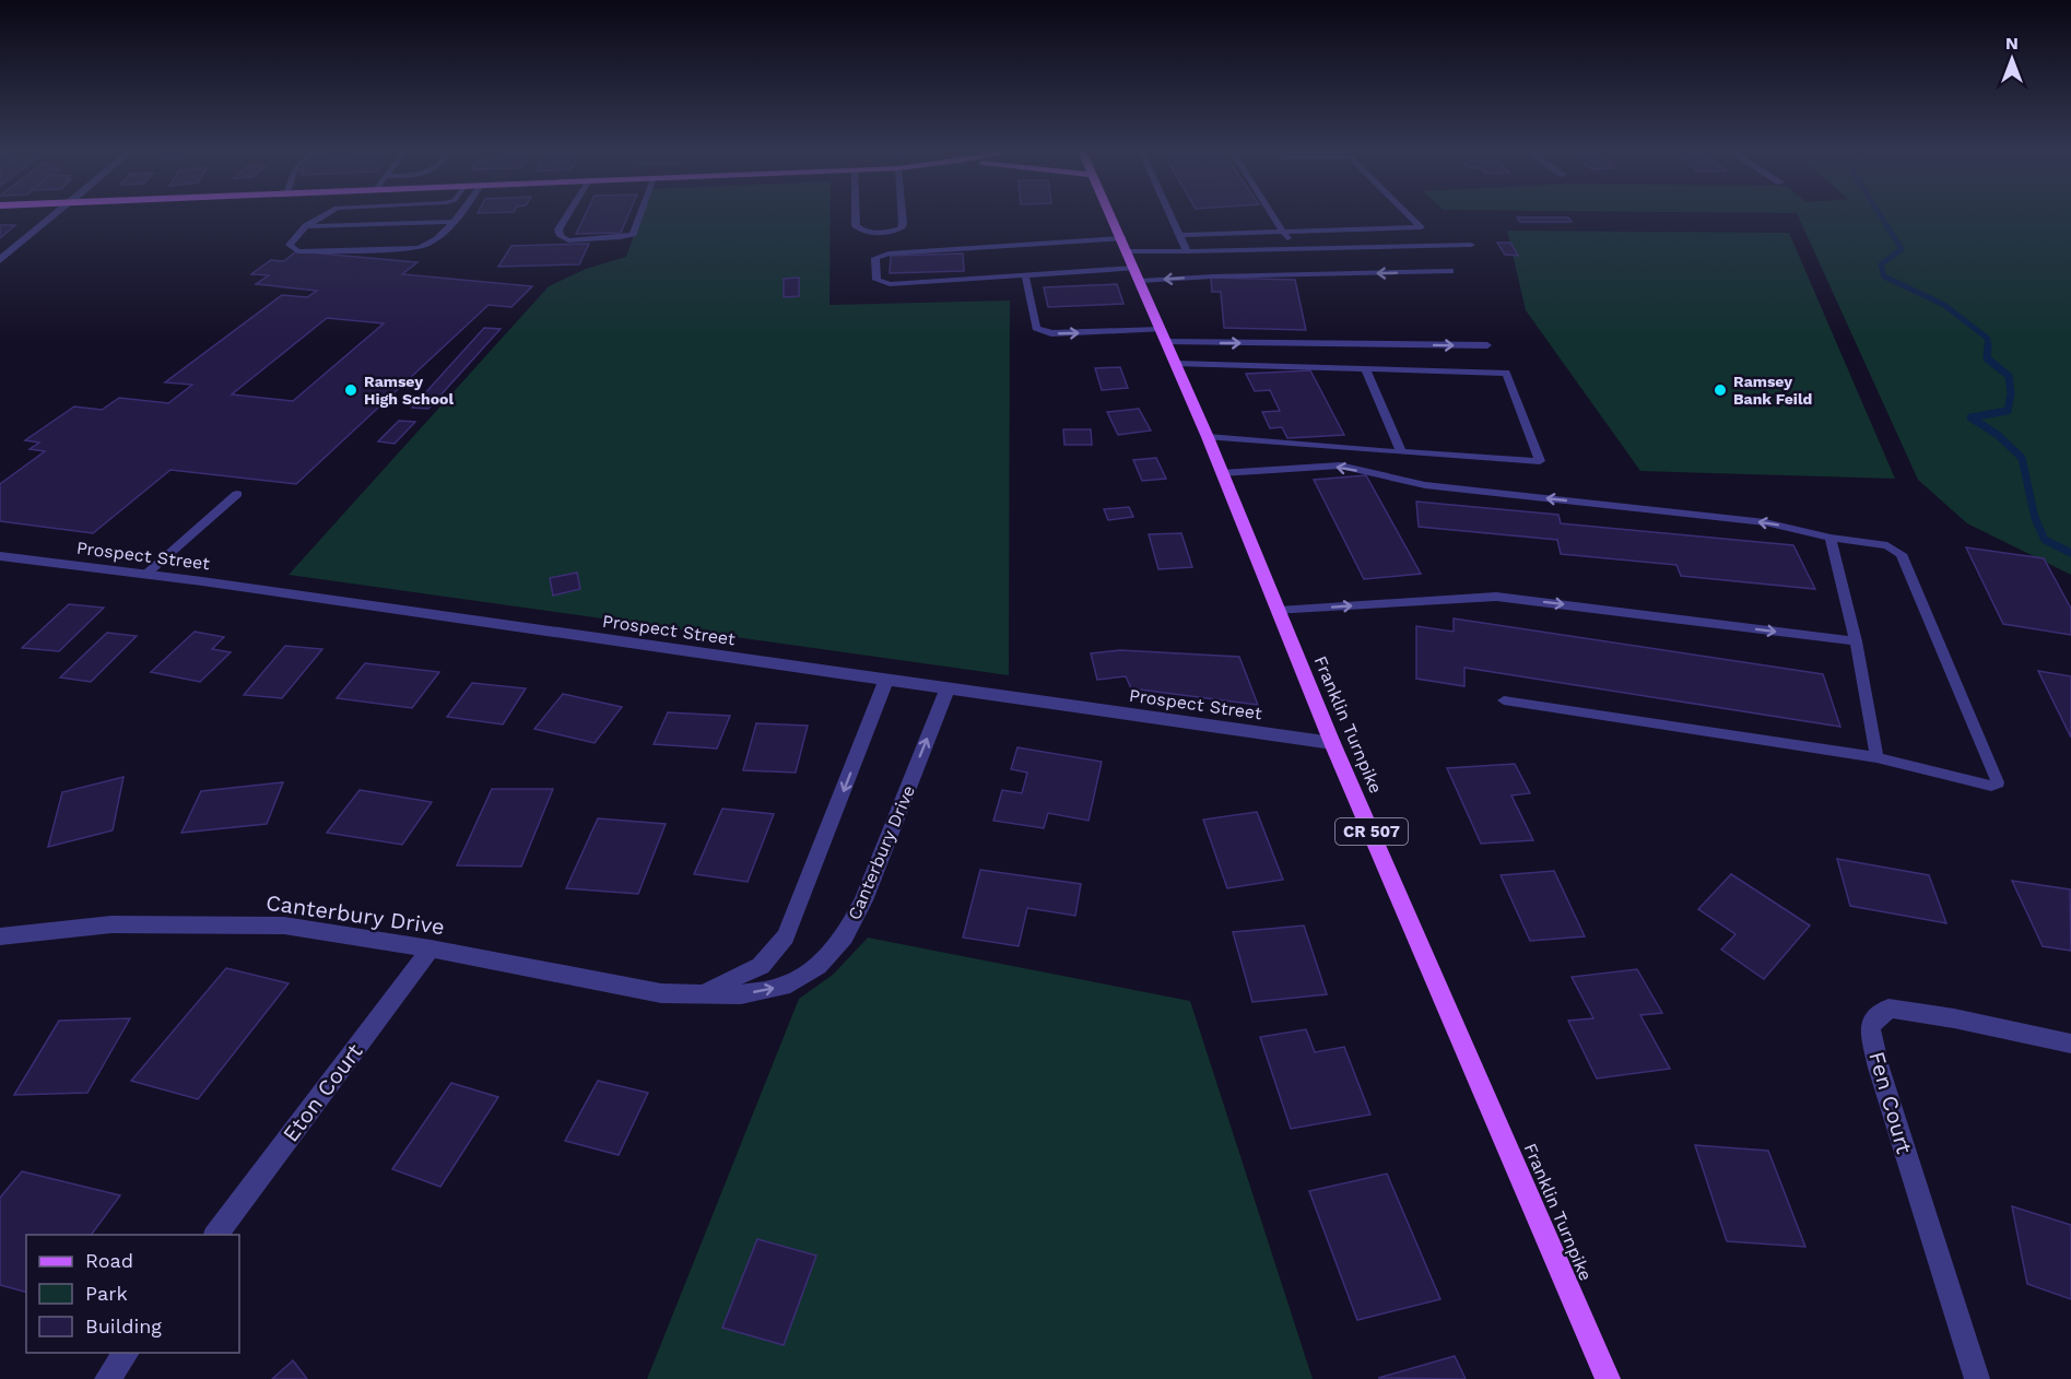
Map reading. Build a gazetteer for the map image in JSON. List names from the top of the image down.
{
  "streets": {
    "main road": ["Franklin Turnpike", "CR 507"],
    "street": [
      "Prospect Street",
      "Canterbury Drive",
      "Eton Court",
      "Fen Court"
    ]
  },
  "crossings": [
    ["Prospect Street", "Franklin Turnpike"],
    ["Prospect Street", "Canterbury Drive"],
    ["Canterbury Drive", "Eton Court"]
  ],
  "places": ["Ramsey High School", "Ramsey Bank Feild"],
  "legend": ["Road", "Park", "Building"],
  "north": "top"
}
